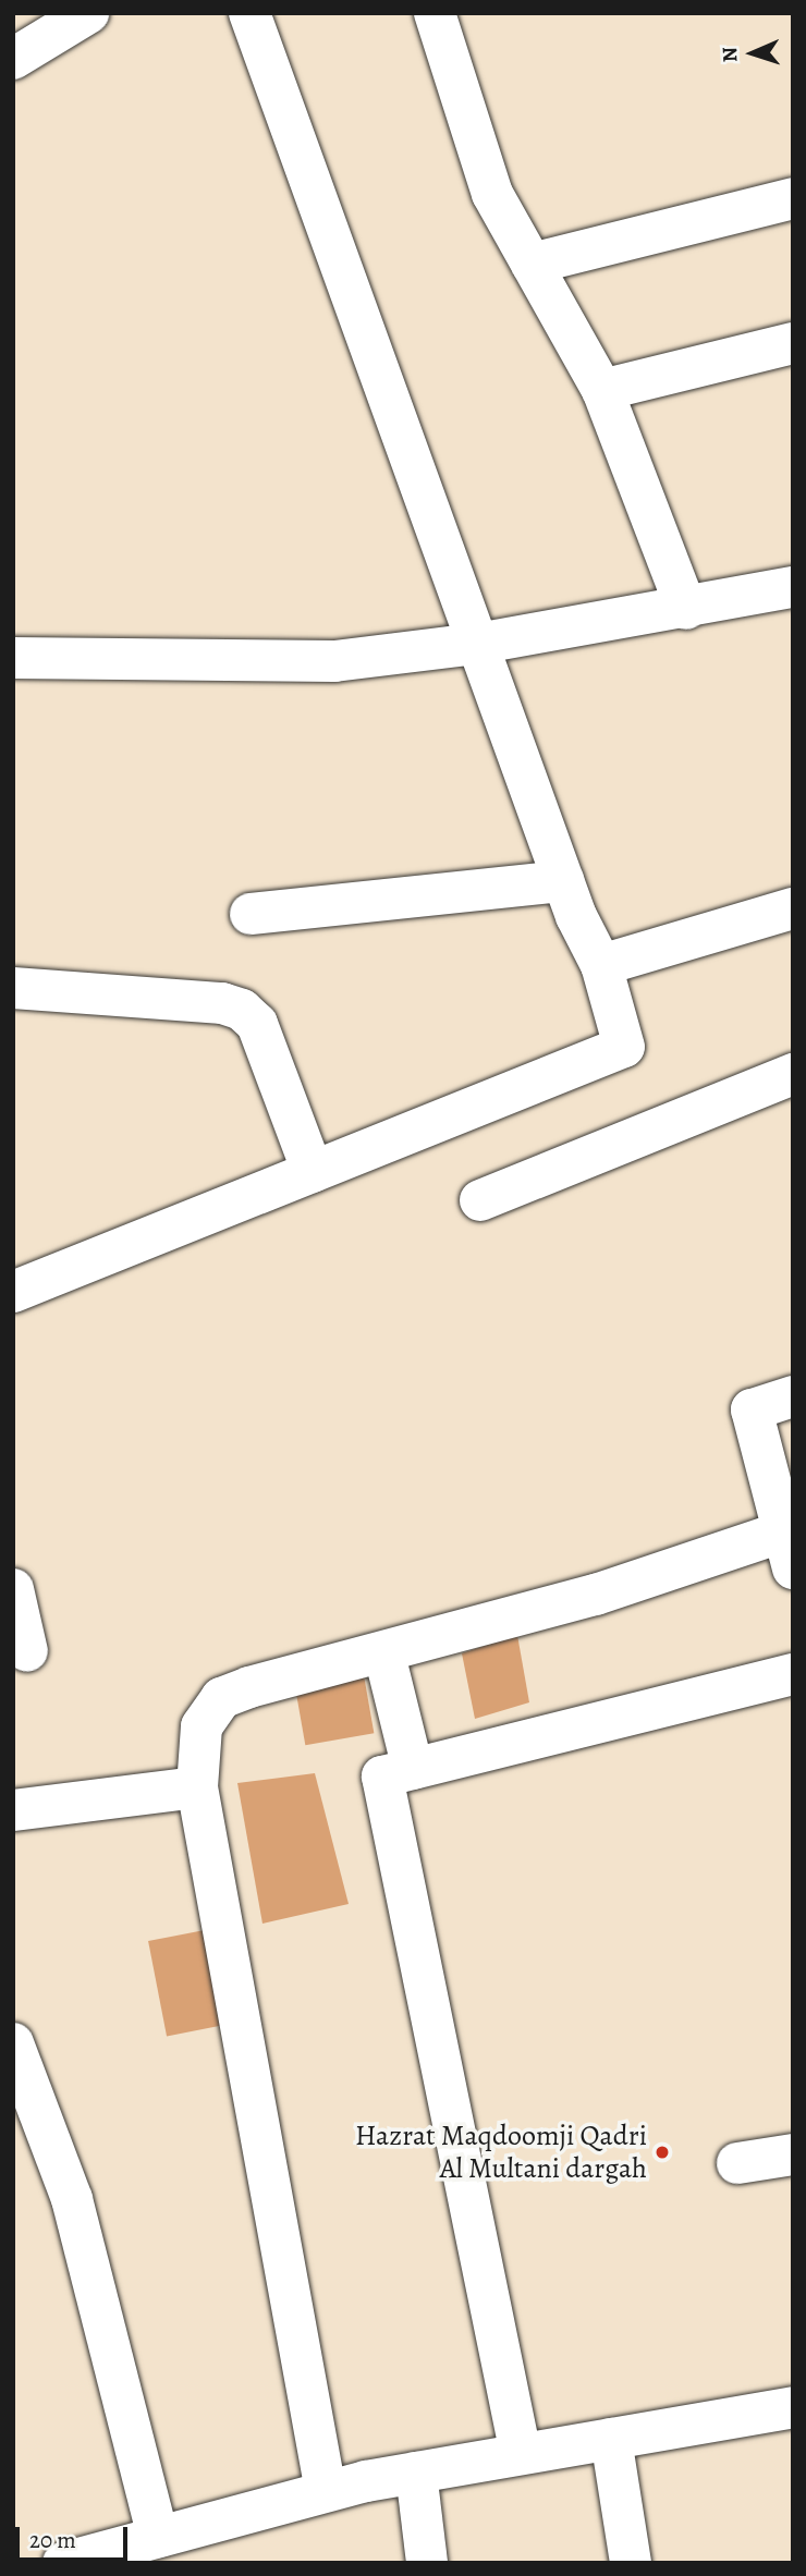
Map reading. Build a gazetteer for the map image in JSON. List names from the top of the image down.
{
  "places": ["Hazrat Maqdoomji Qadri Al Multani dargah"],
  "scale_bar": "20 m",
  "north": "left"
}
